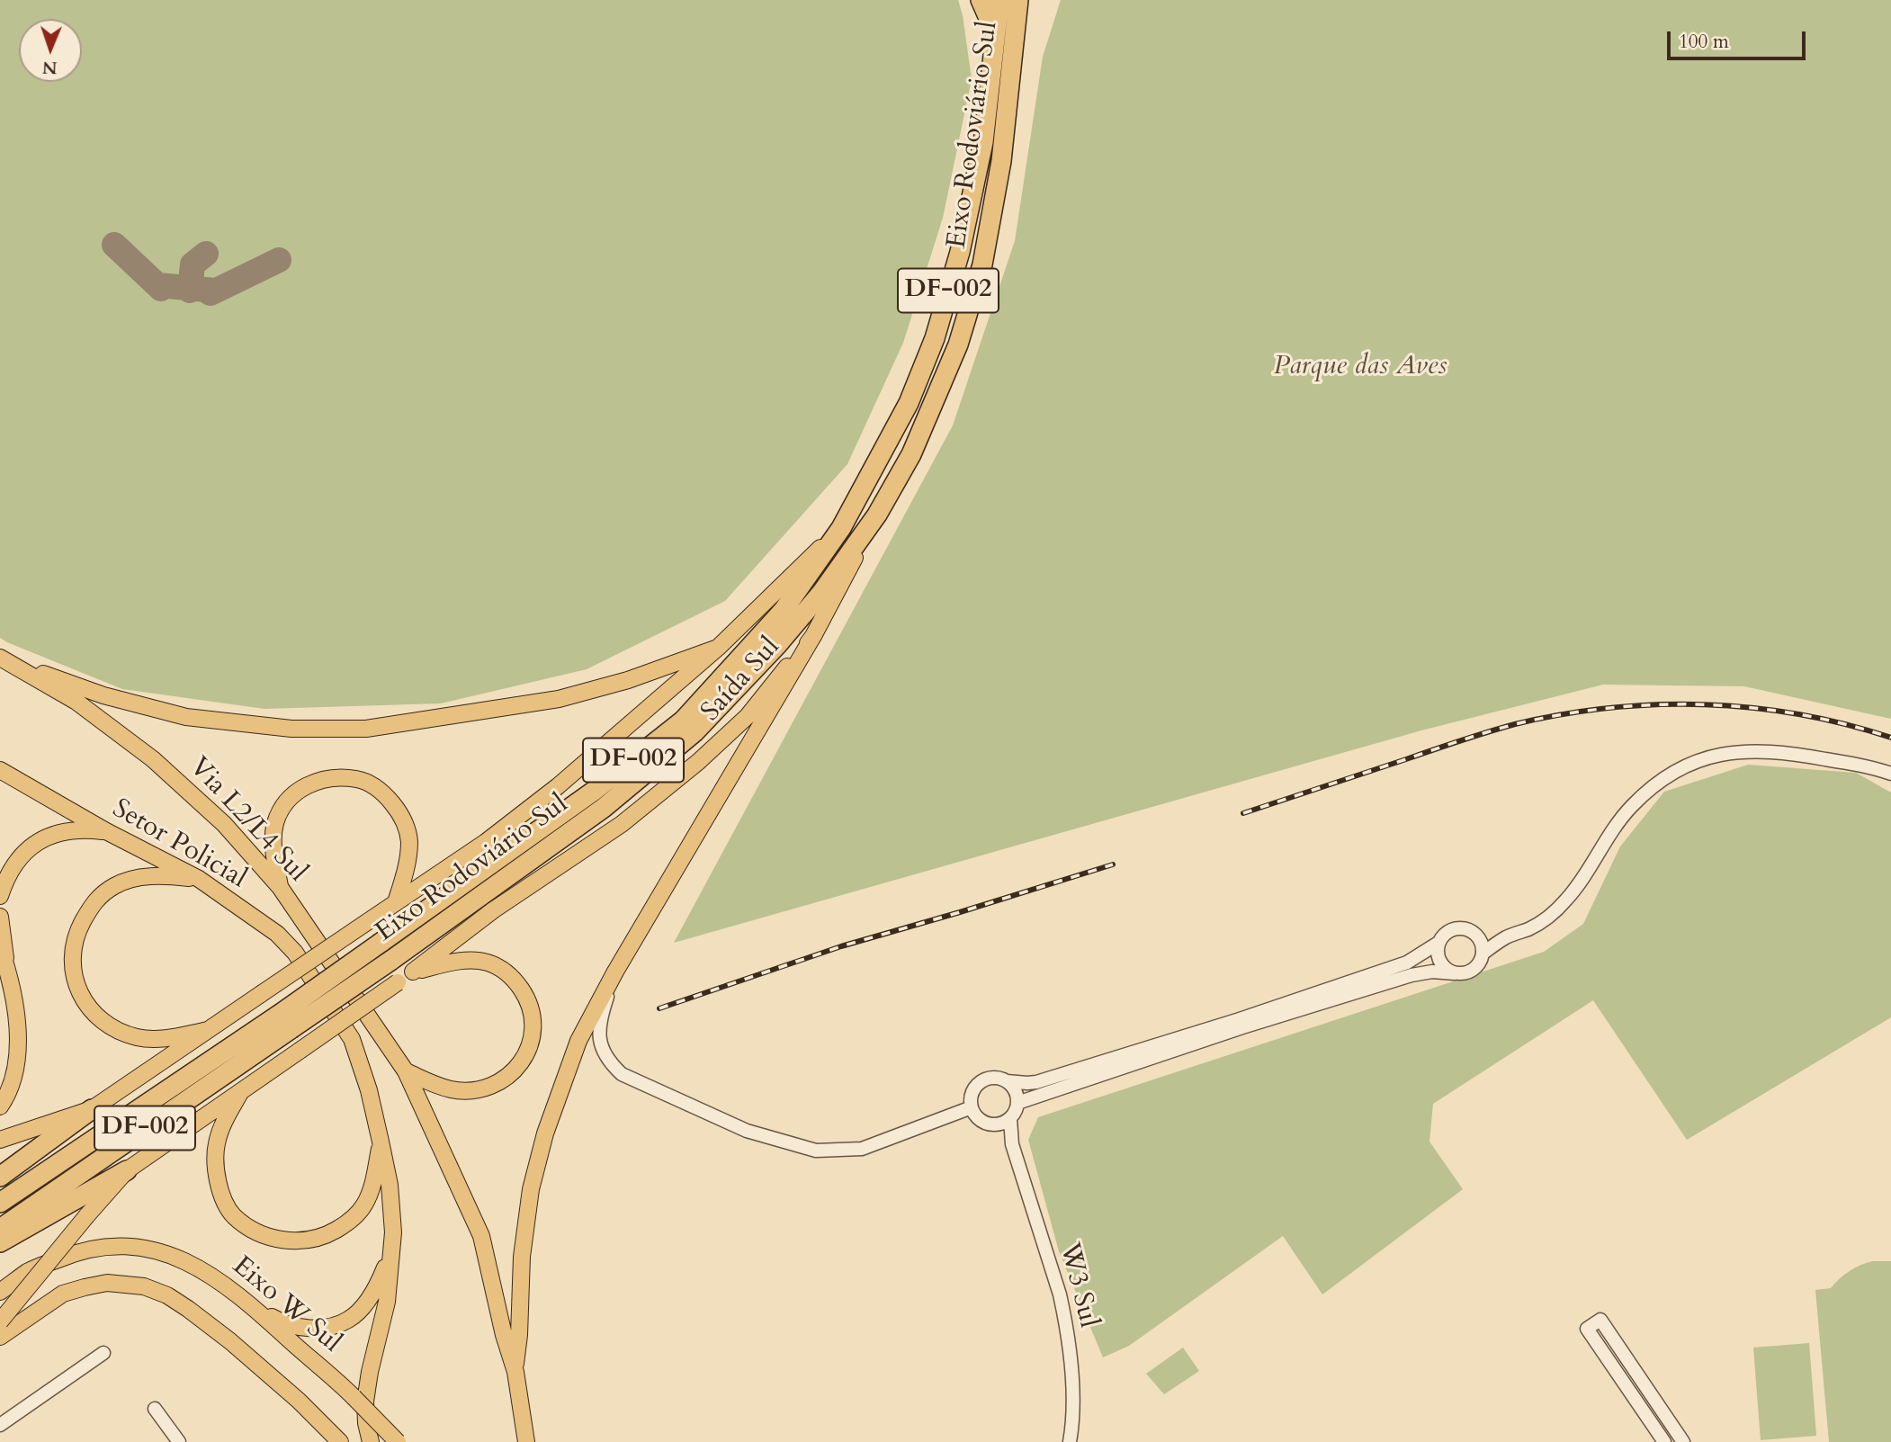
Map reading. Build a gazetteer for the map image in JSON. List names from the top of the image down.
{
  "streets": {
    "highway": ["Eixo Rodoviário Sul", "DF-002"],
    "main road": [
      "Saída Sul",
      "Via L2/L4 Sul",
      "Setor Policial",
      "Eixo W Sul"
    ],
    "street": ["W3 Sul"]
  },
  "crossings": [
    ["Eixo Rodoviário Sul", "Saída Sul"]
  ],
  "parks": ["Parque das Aves"],
  "scale_bar": "100 m",
  "north": "bottom"
}
